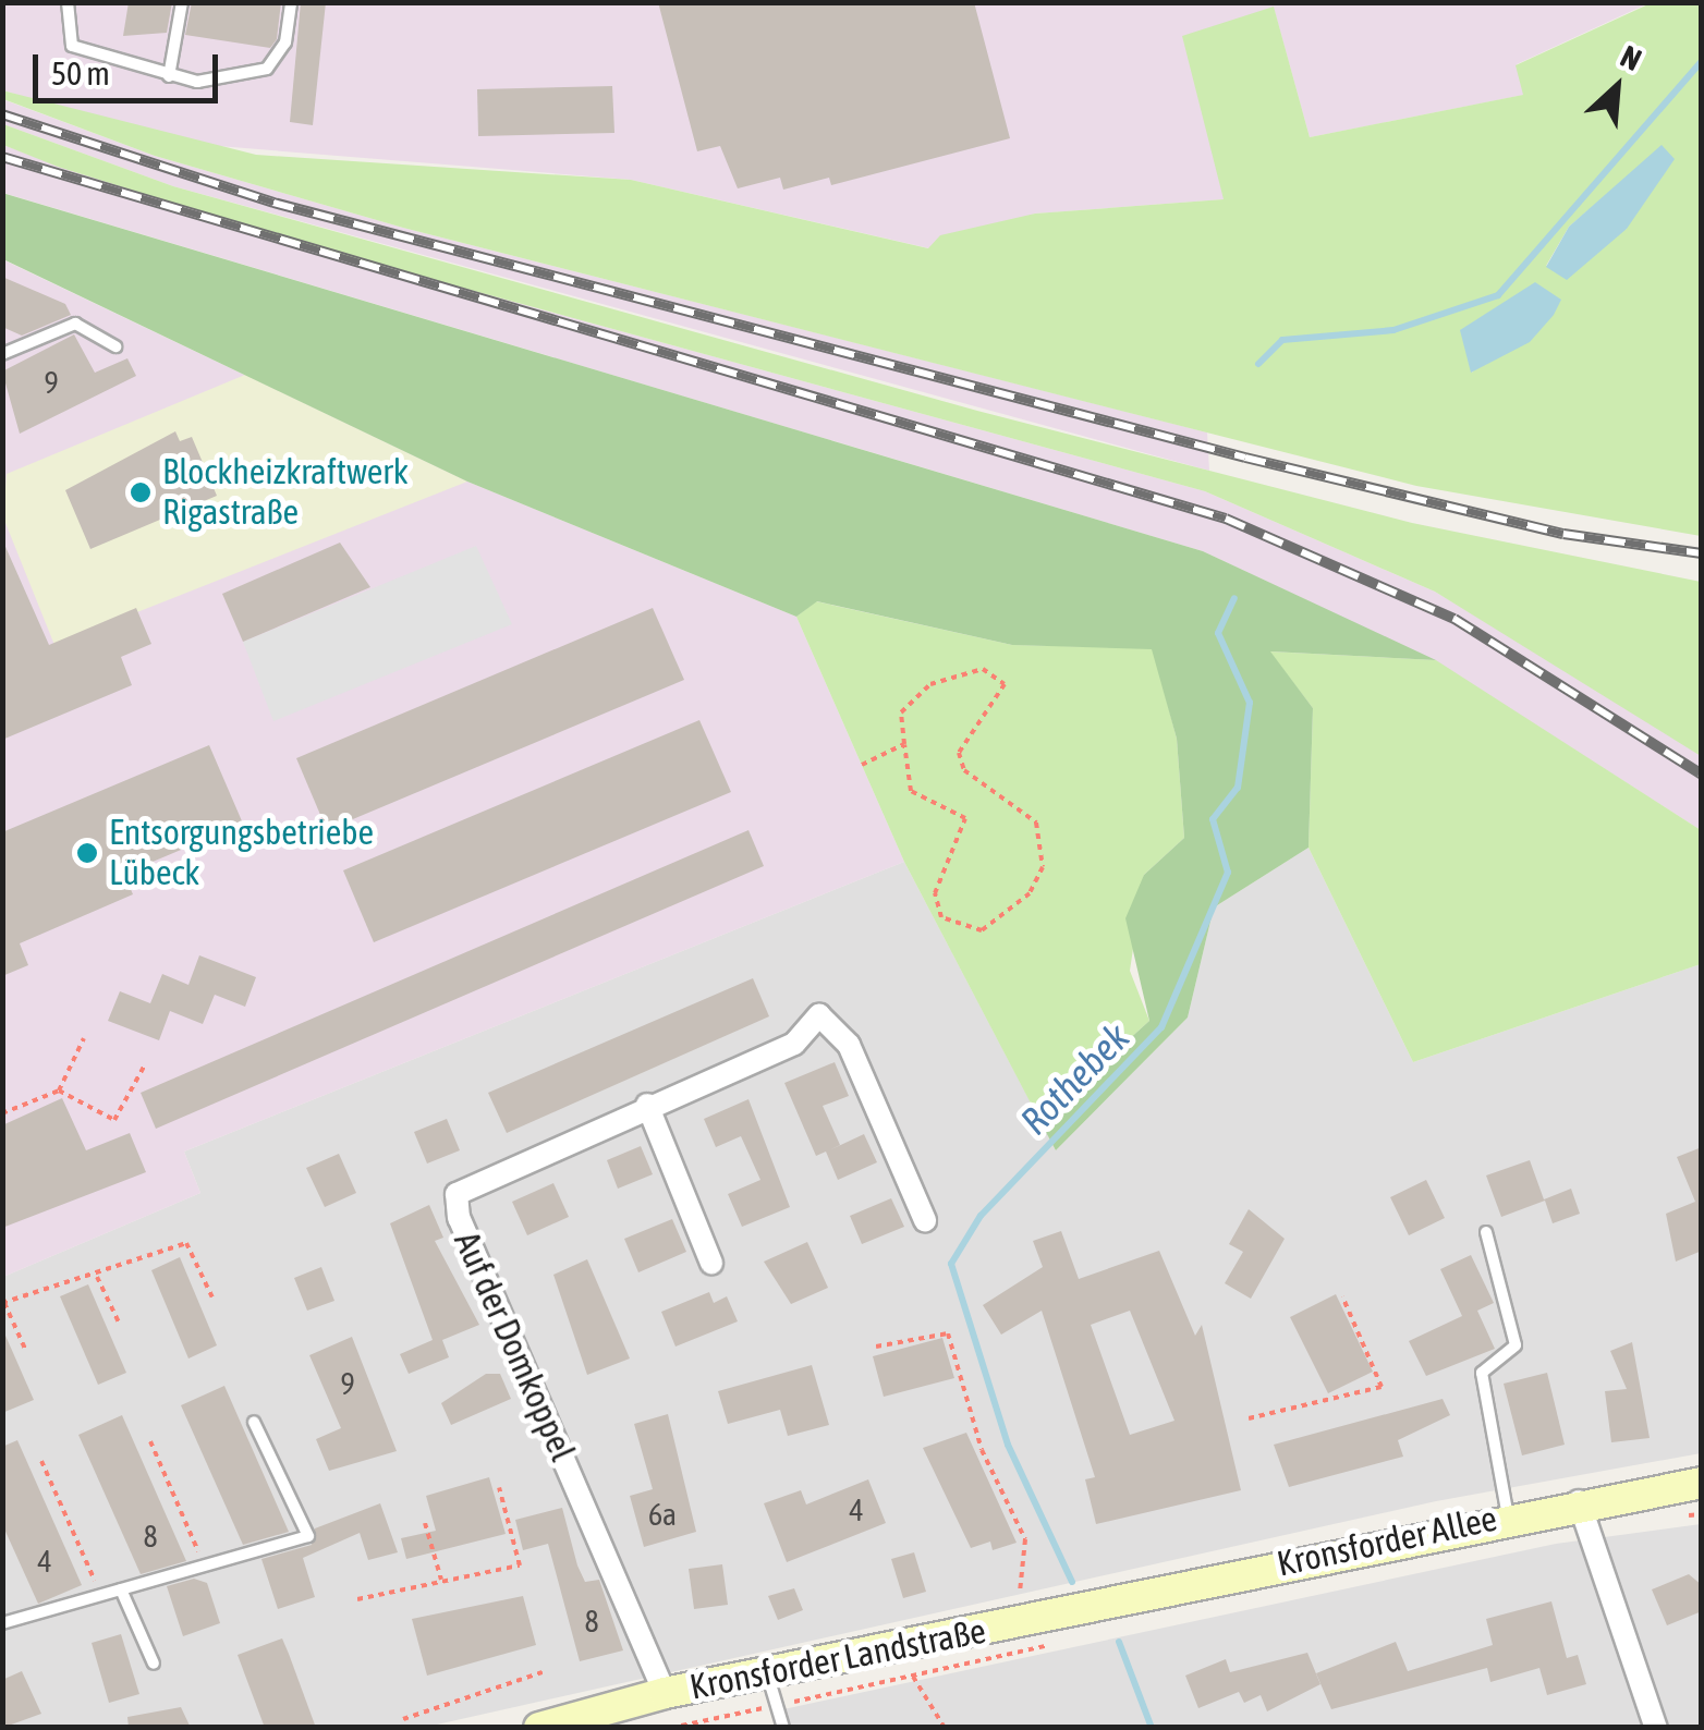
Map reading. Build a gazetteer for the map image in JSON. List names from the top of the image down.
{
  "streets": {
    "main road": ["Kronsforder Allee", "Kronsforder Landstraße"],
    "street": ["Auf der Domkoppel"]
  },
  "crossings": [
    ["Auf der Domkoppel", "Kronsforder Landstraße"],
    ["Kronsforder Allee", "Kronsforder Landstraße"]
  ],
  "water": ["Rothebek"],
  "places": ["Blockheizkraftwerk Rigastraße", "Entsorgungsbetriebe Lübeck"],
  "house_numbers": [
    "9",
    "9",
    "4",
    "6a",
    "8",
    "4",
    "8"
  ],
  "scale_bar": "50 m",
  "north": "top right"
}
